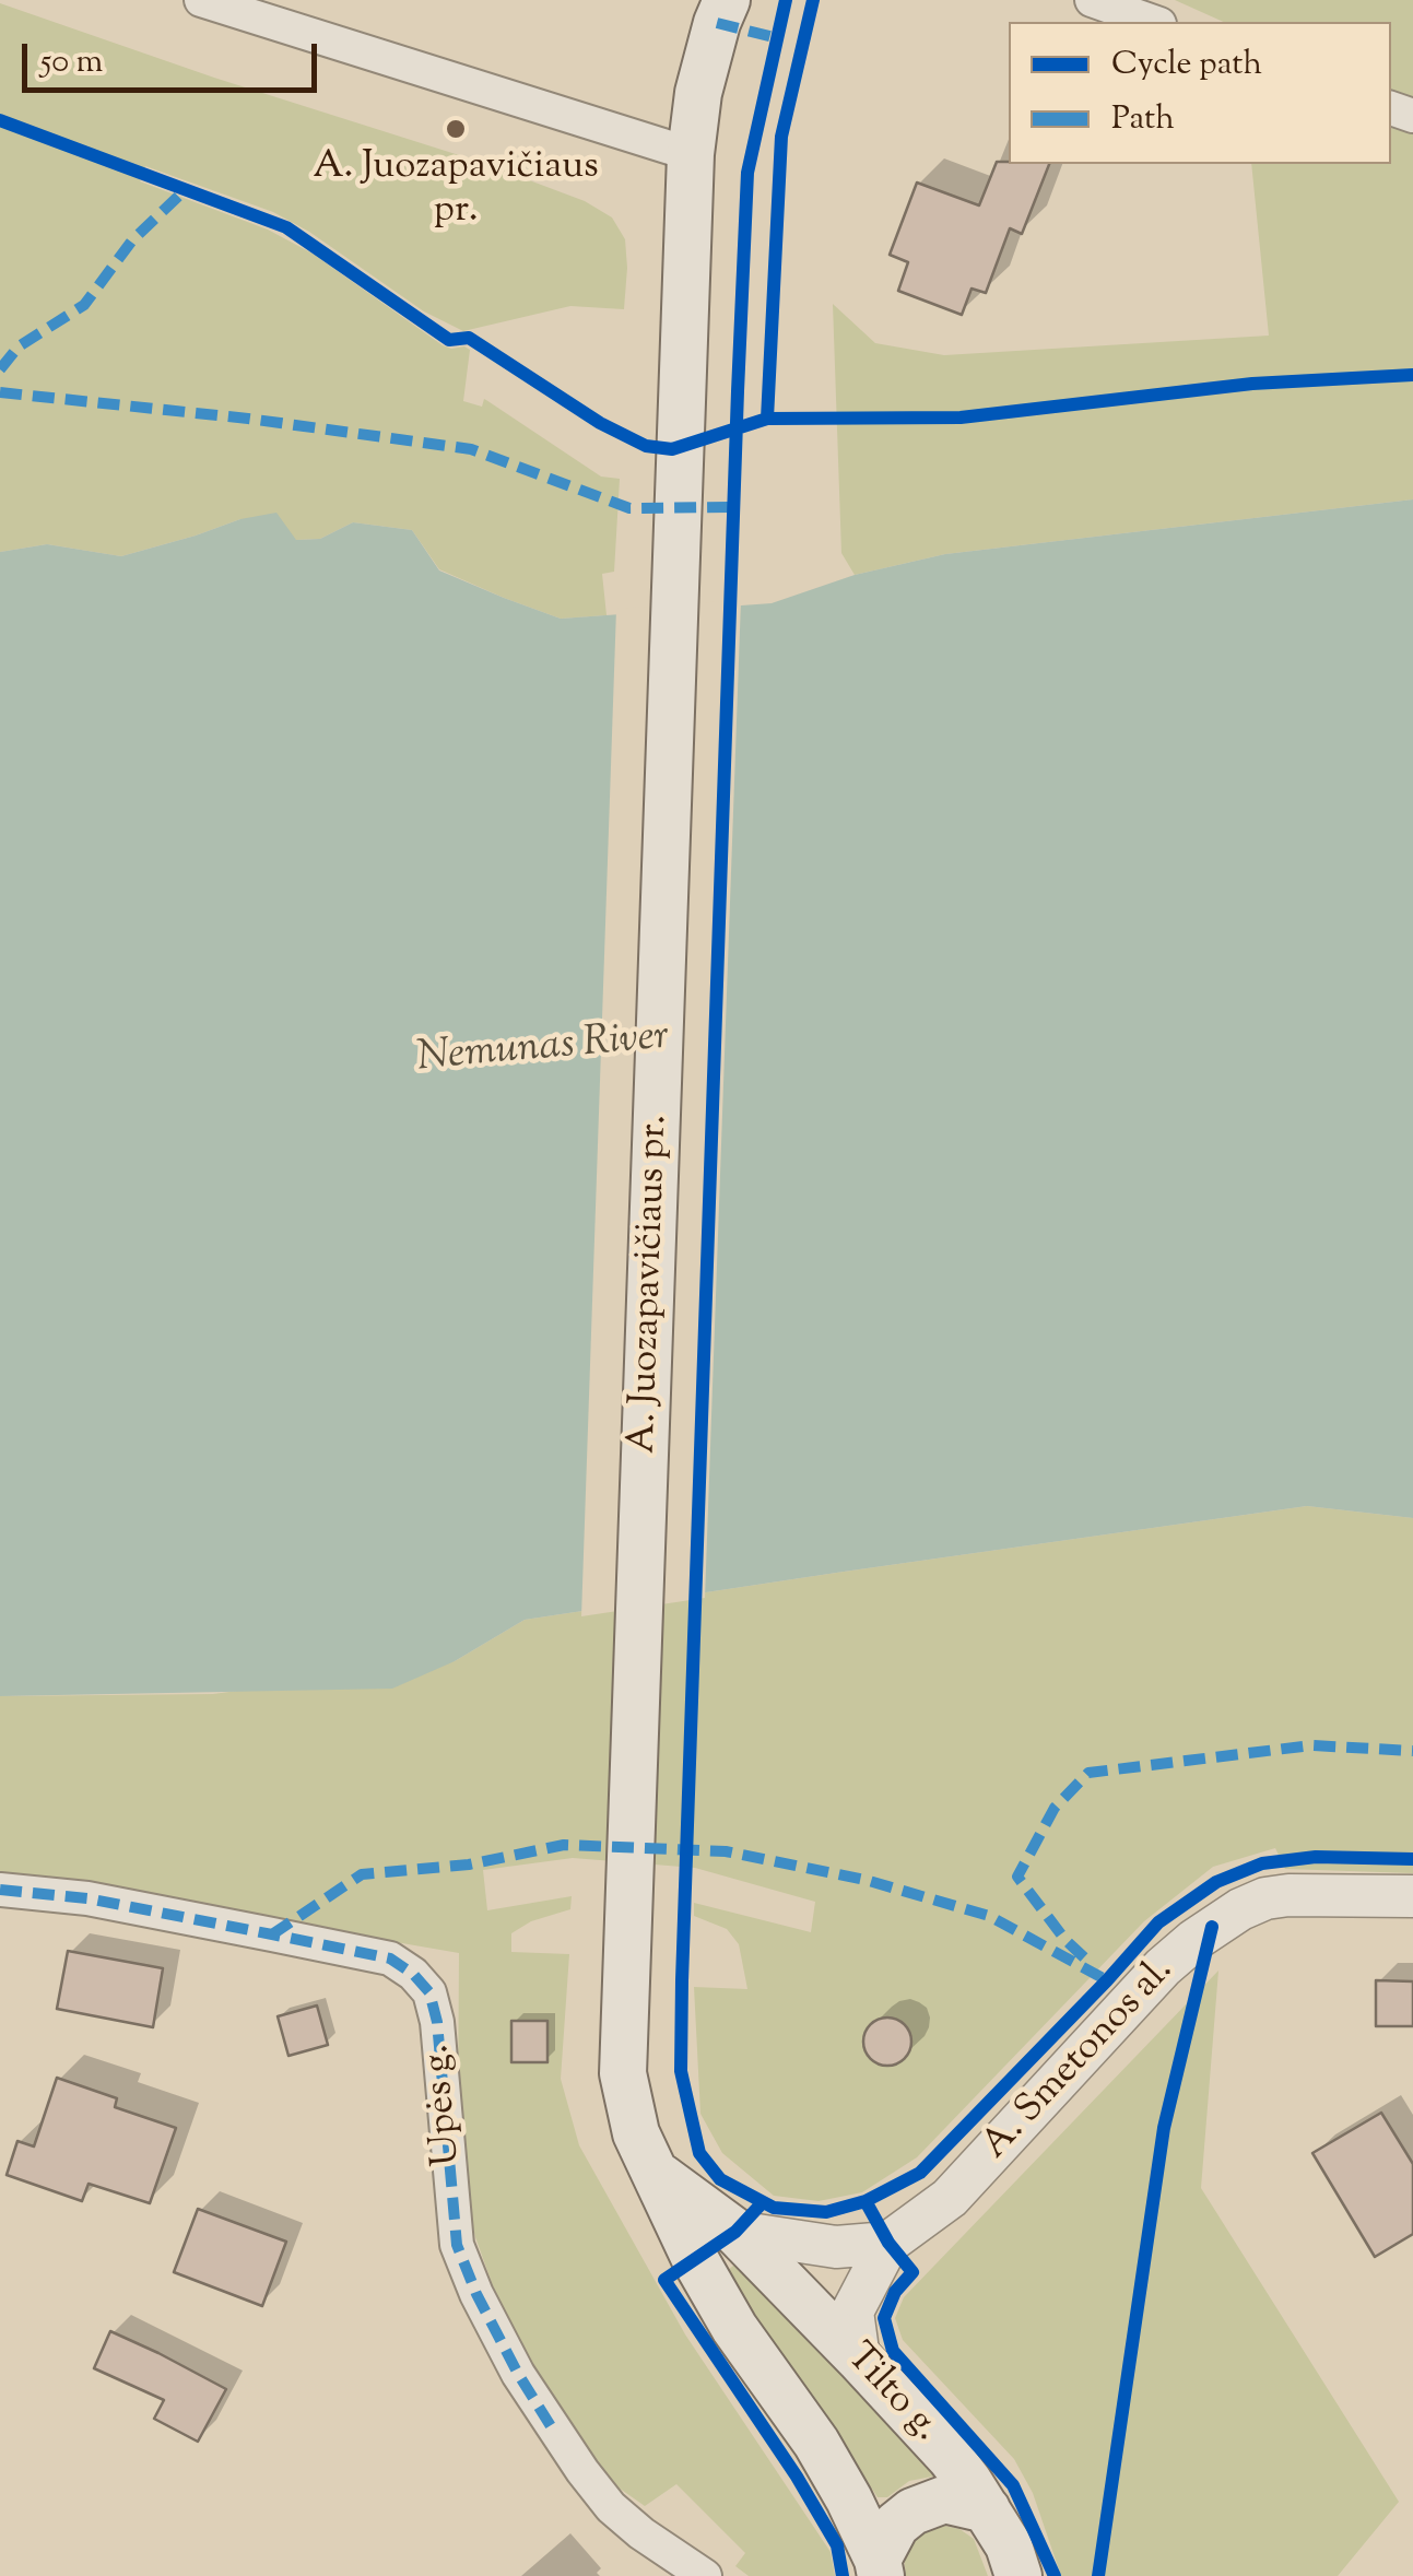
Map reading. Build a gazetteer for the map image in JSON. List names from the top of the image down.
{
  "streets": {
    "main road": ["A. Juozapavičiaus pr.", "Tilto g."],
    "street": ["A. Smetonos al.", "Upės g."]
  },
  "crossings": [
    ["A. Smetonos al.", "Tilto g."]
  ],
  "water": ["Nemunas River"],
  "places": ["A. Juozapavičiaus pr."],
  "legend": ["Cycle path", "Path"],
  "scale_bar": "50 m"
}
